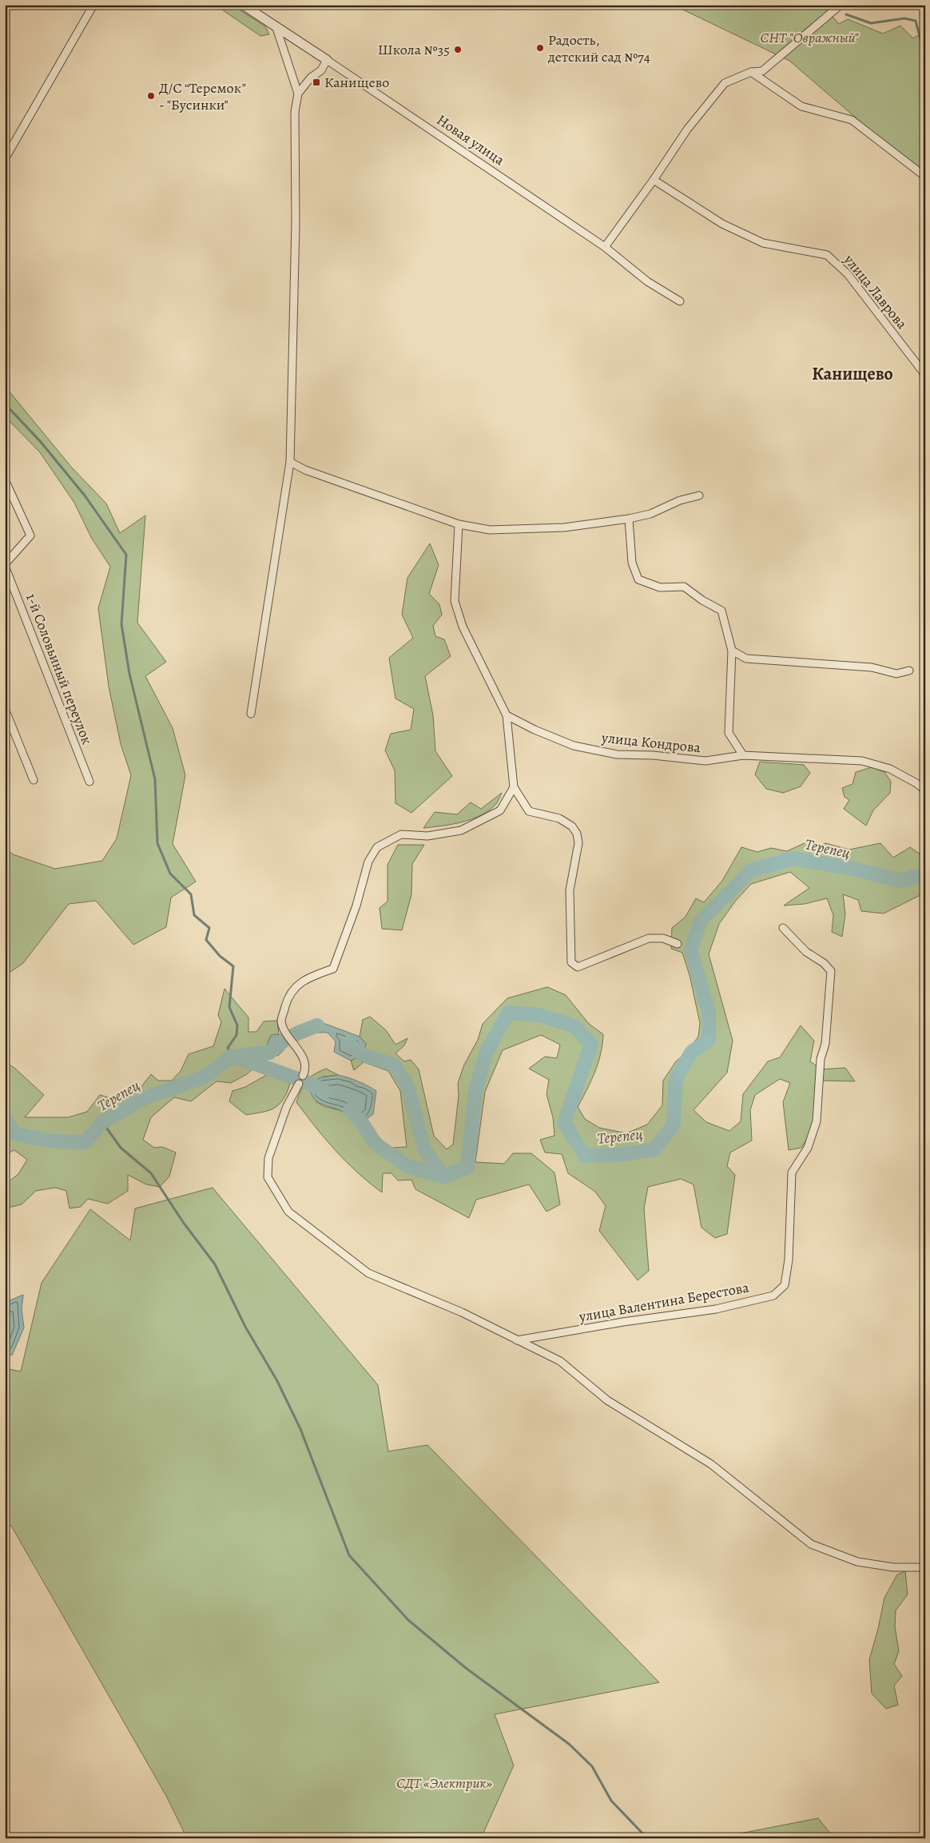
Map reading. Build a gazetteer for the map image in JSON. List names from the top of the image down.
{
  "streets": {
    "street": [
      "Новая улица",
      "улица Лаврова",
      "1-й Соловьиный переулок",
      "улица Кондрова",
      "улица Валентина Берестова"
    ]
  },
  "districts": ["Канищево"],
  "water": ["Терепец"],
  "parks": ["СНТ \"Овражный\"", "СДТ «Электрик»"],
  "places": {
    "other": ["Радость, детский сад №74", "Школа №35", "Д/С “Теремок\" - \"Бусинки\""],
    "transit": ["Канищево"]
  }
}
